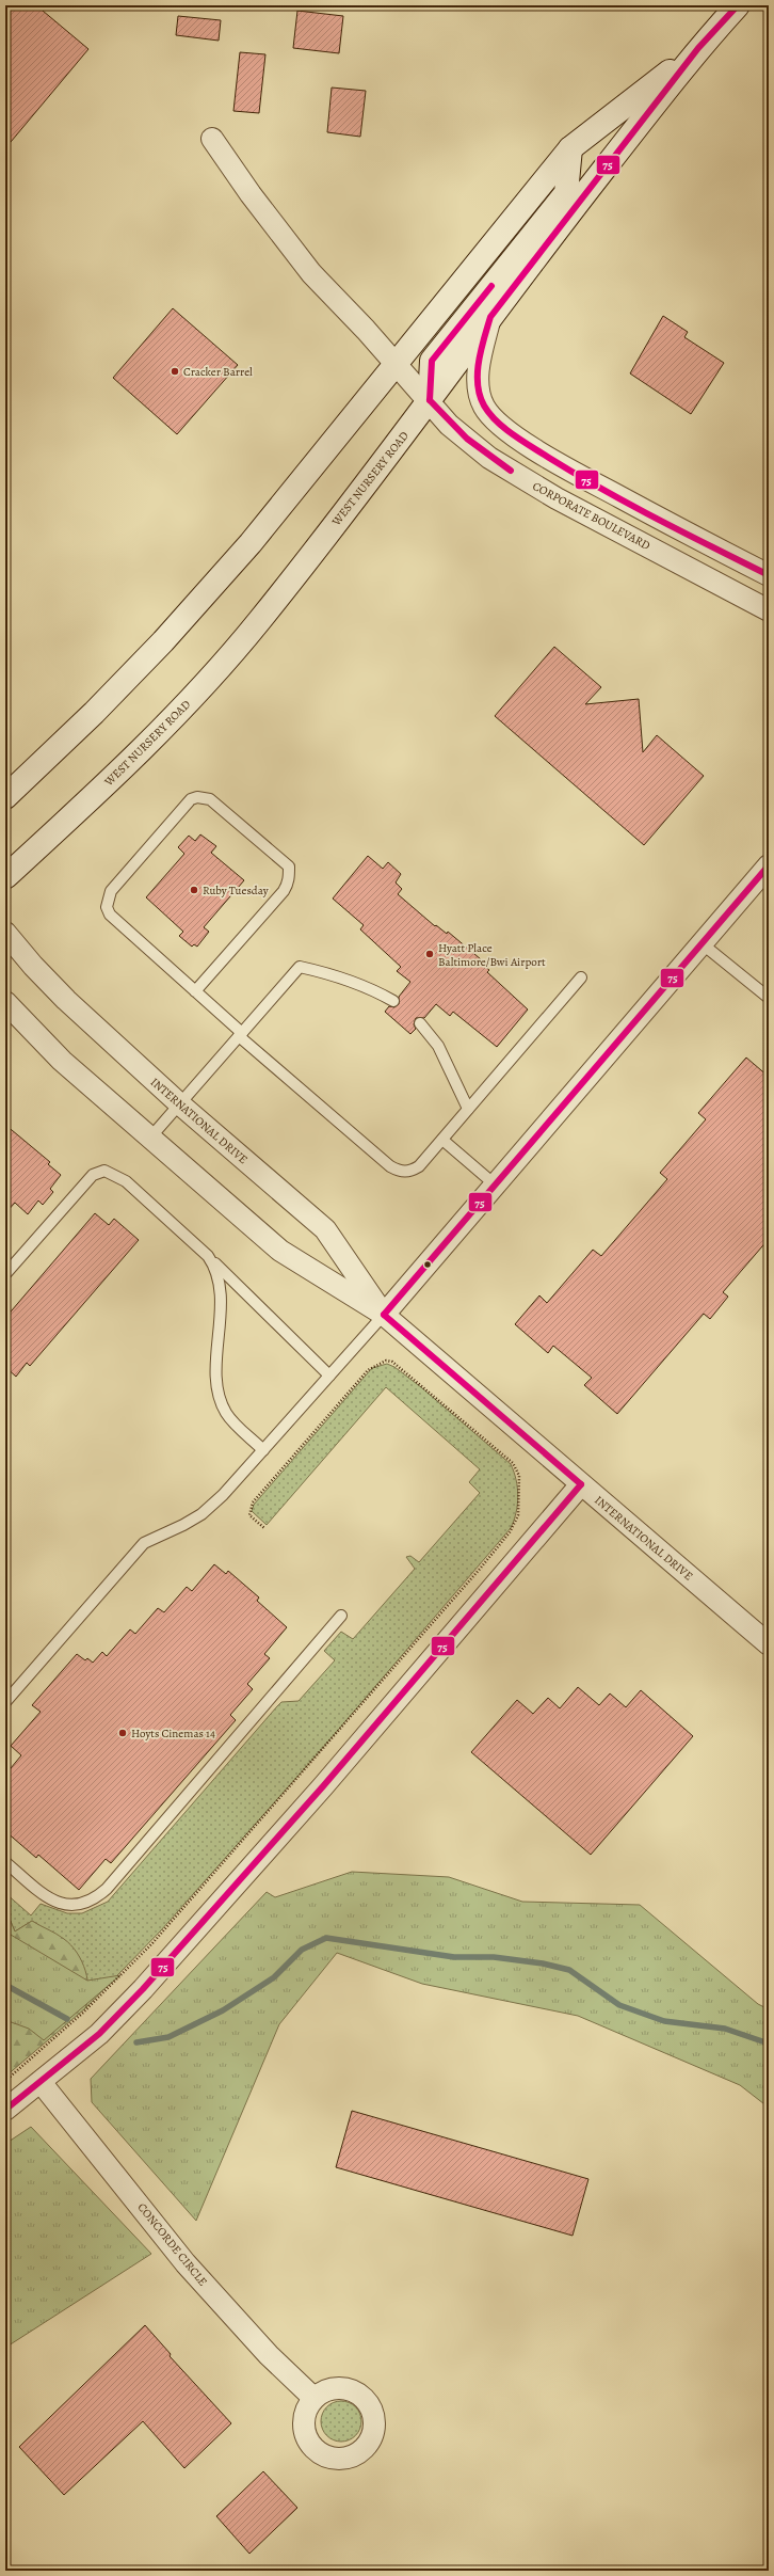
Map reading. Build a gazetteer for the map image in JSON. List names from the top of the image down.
{
  "streets": {
    "main road": ["WEST NURSERY ROAD"],
    "street": ["CORPORATE BOULEVARD", "INTERNATIONAL DRIVE", "CONCORDE CIRCLE"]
  },
  "crossings": [
    ["WEST NURSERY ROAD", "CORPORATE BOULEVARD"]
  ],
  "places": [
    "Cracker Barrel",
    "Ruby Tuesday",
    "Hyatt Place Baltimore/Bwi Airport",
    "Hoyts Cinemas 14"
  ],
  "lines": ["transit line 75"]
}
